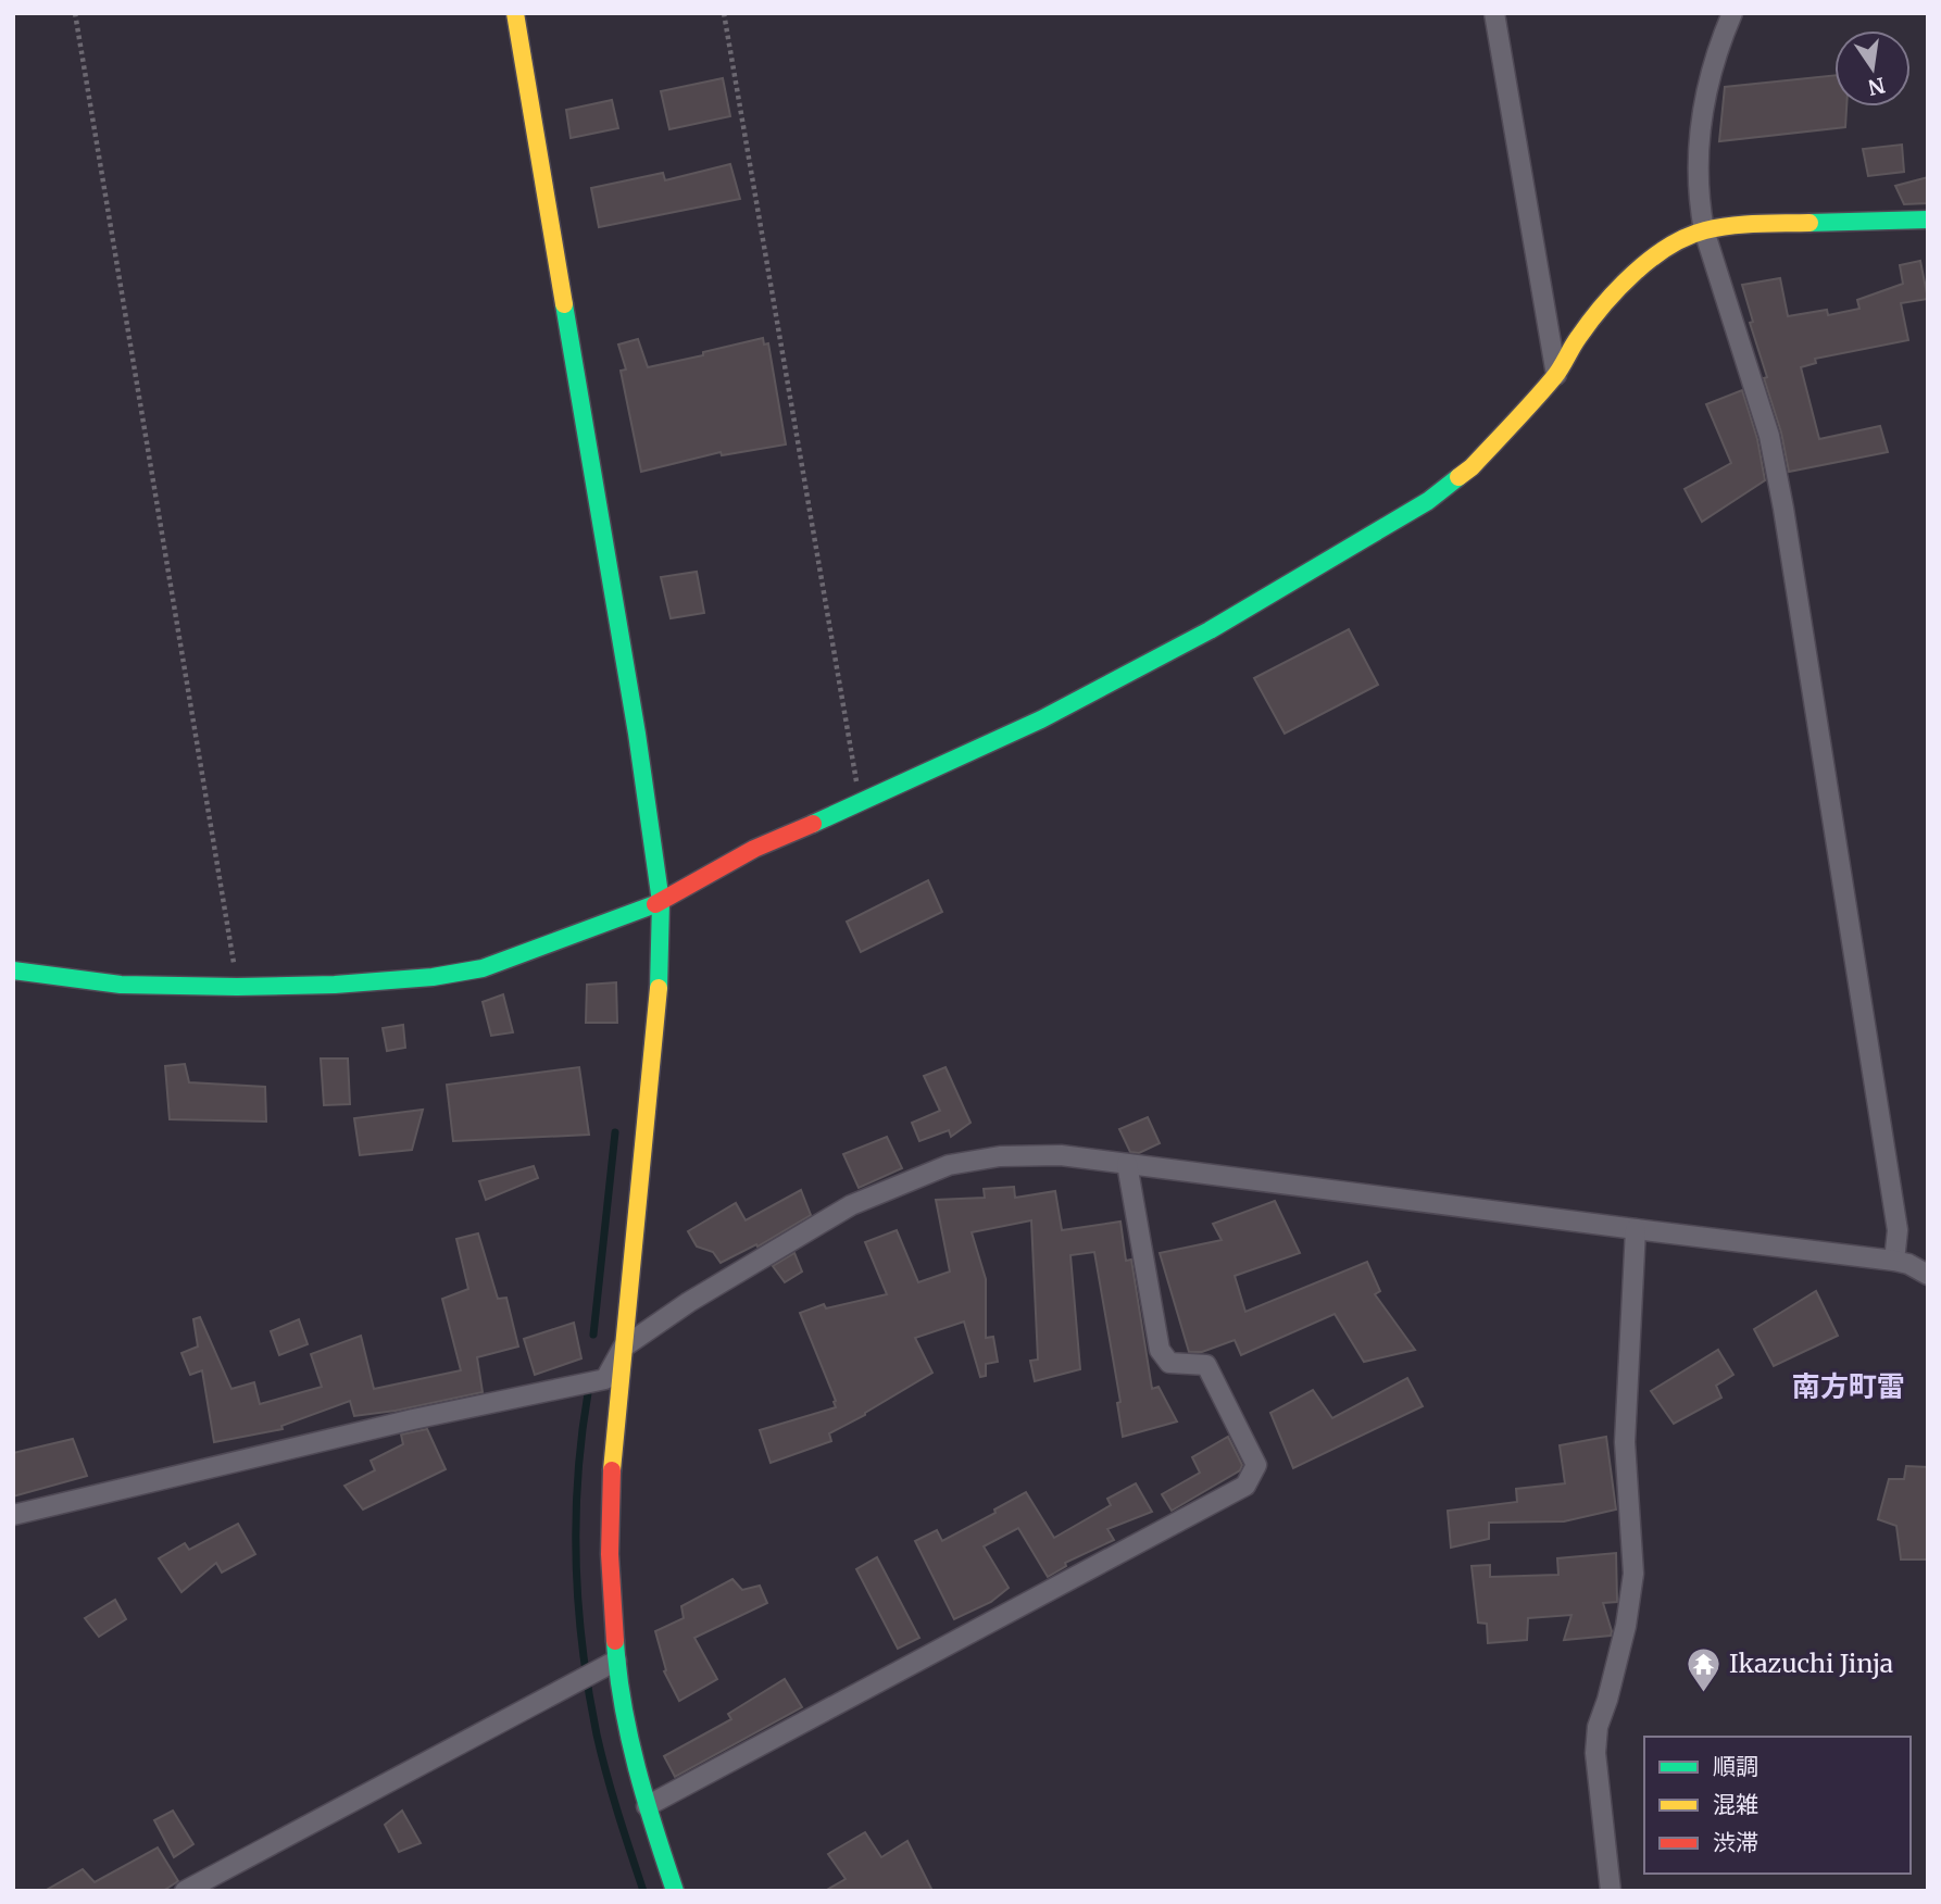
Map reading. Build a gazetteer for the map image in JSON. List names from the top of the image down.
{
  "districts": ["南方町雷"],
  "places": {
    "temple": ["Ikazuchi Jinja"]
  },
  "legend": ["順調", "混雑", "渋滞"],
  "north": "bottom"
}
